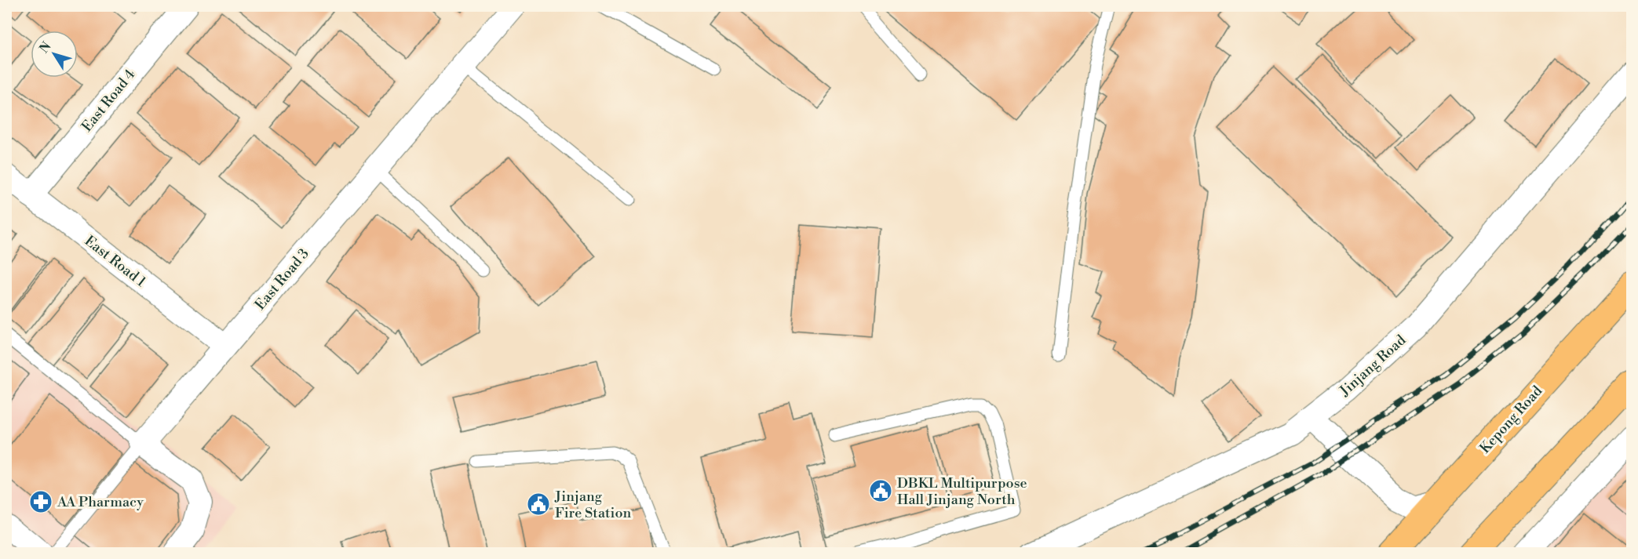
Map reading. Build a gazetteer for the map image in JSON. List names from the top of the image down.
{
  "streets": {
    "main road": ["Kepong Road"],
    "street": [
      "East Road 4",
      "East Road 1",
      "East Road 3",
      "Jinjang Road"
    ]
  },
  "crossings": [
    ["East Road 4", "East Road 1"],
    ["East Road 1", "East Road 3"]
  ],
  "places": {
    "public building": ["DBKL Multipurpose Hall Jinjang North", "Jinjang Fire Station"],
    "pharmacy": ["AA Pharmacy"]
  },
  "north": "top left"
}
